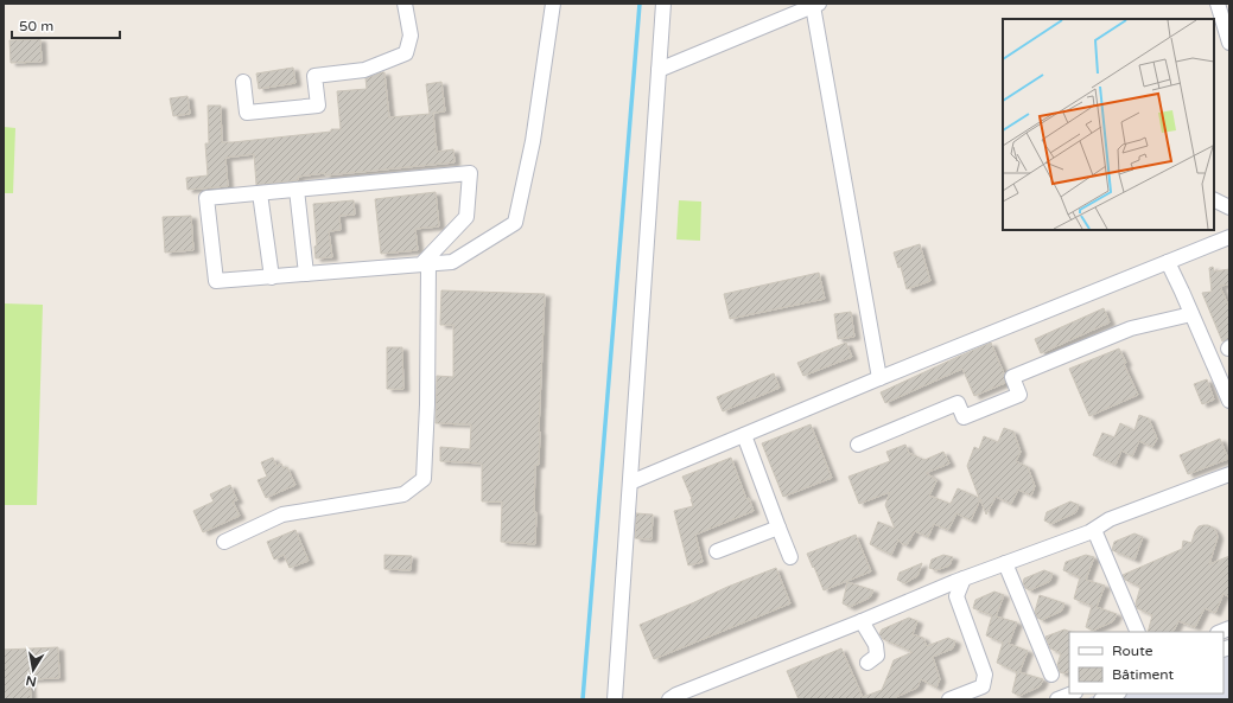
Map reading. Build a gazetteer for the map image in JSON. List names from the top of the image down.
{
  "legend": ["Route", "Bâtiment"],
  "scale_bar": "50 m",
  "north": "bottom"
}
